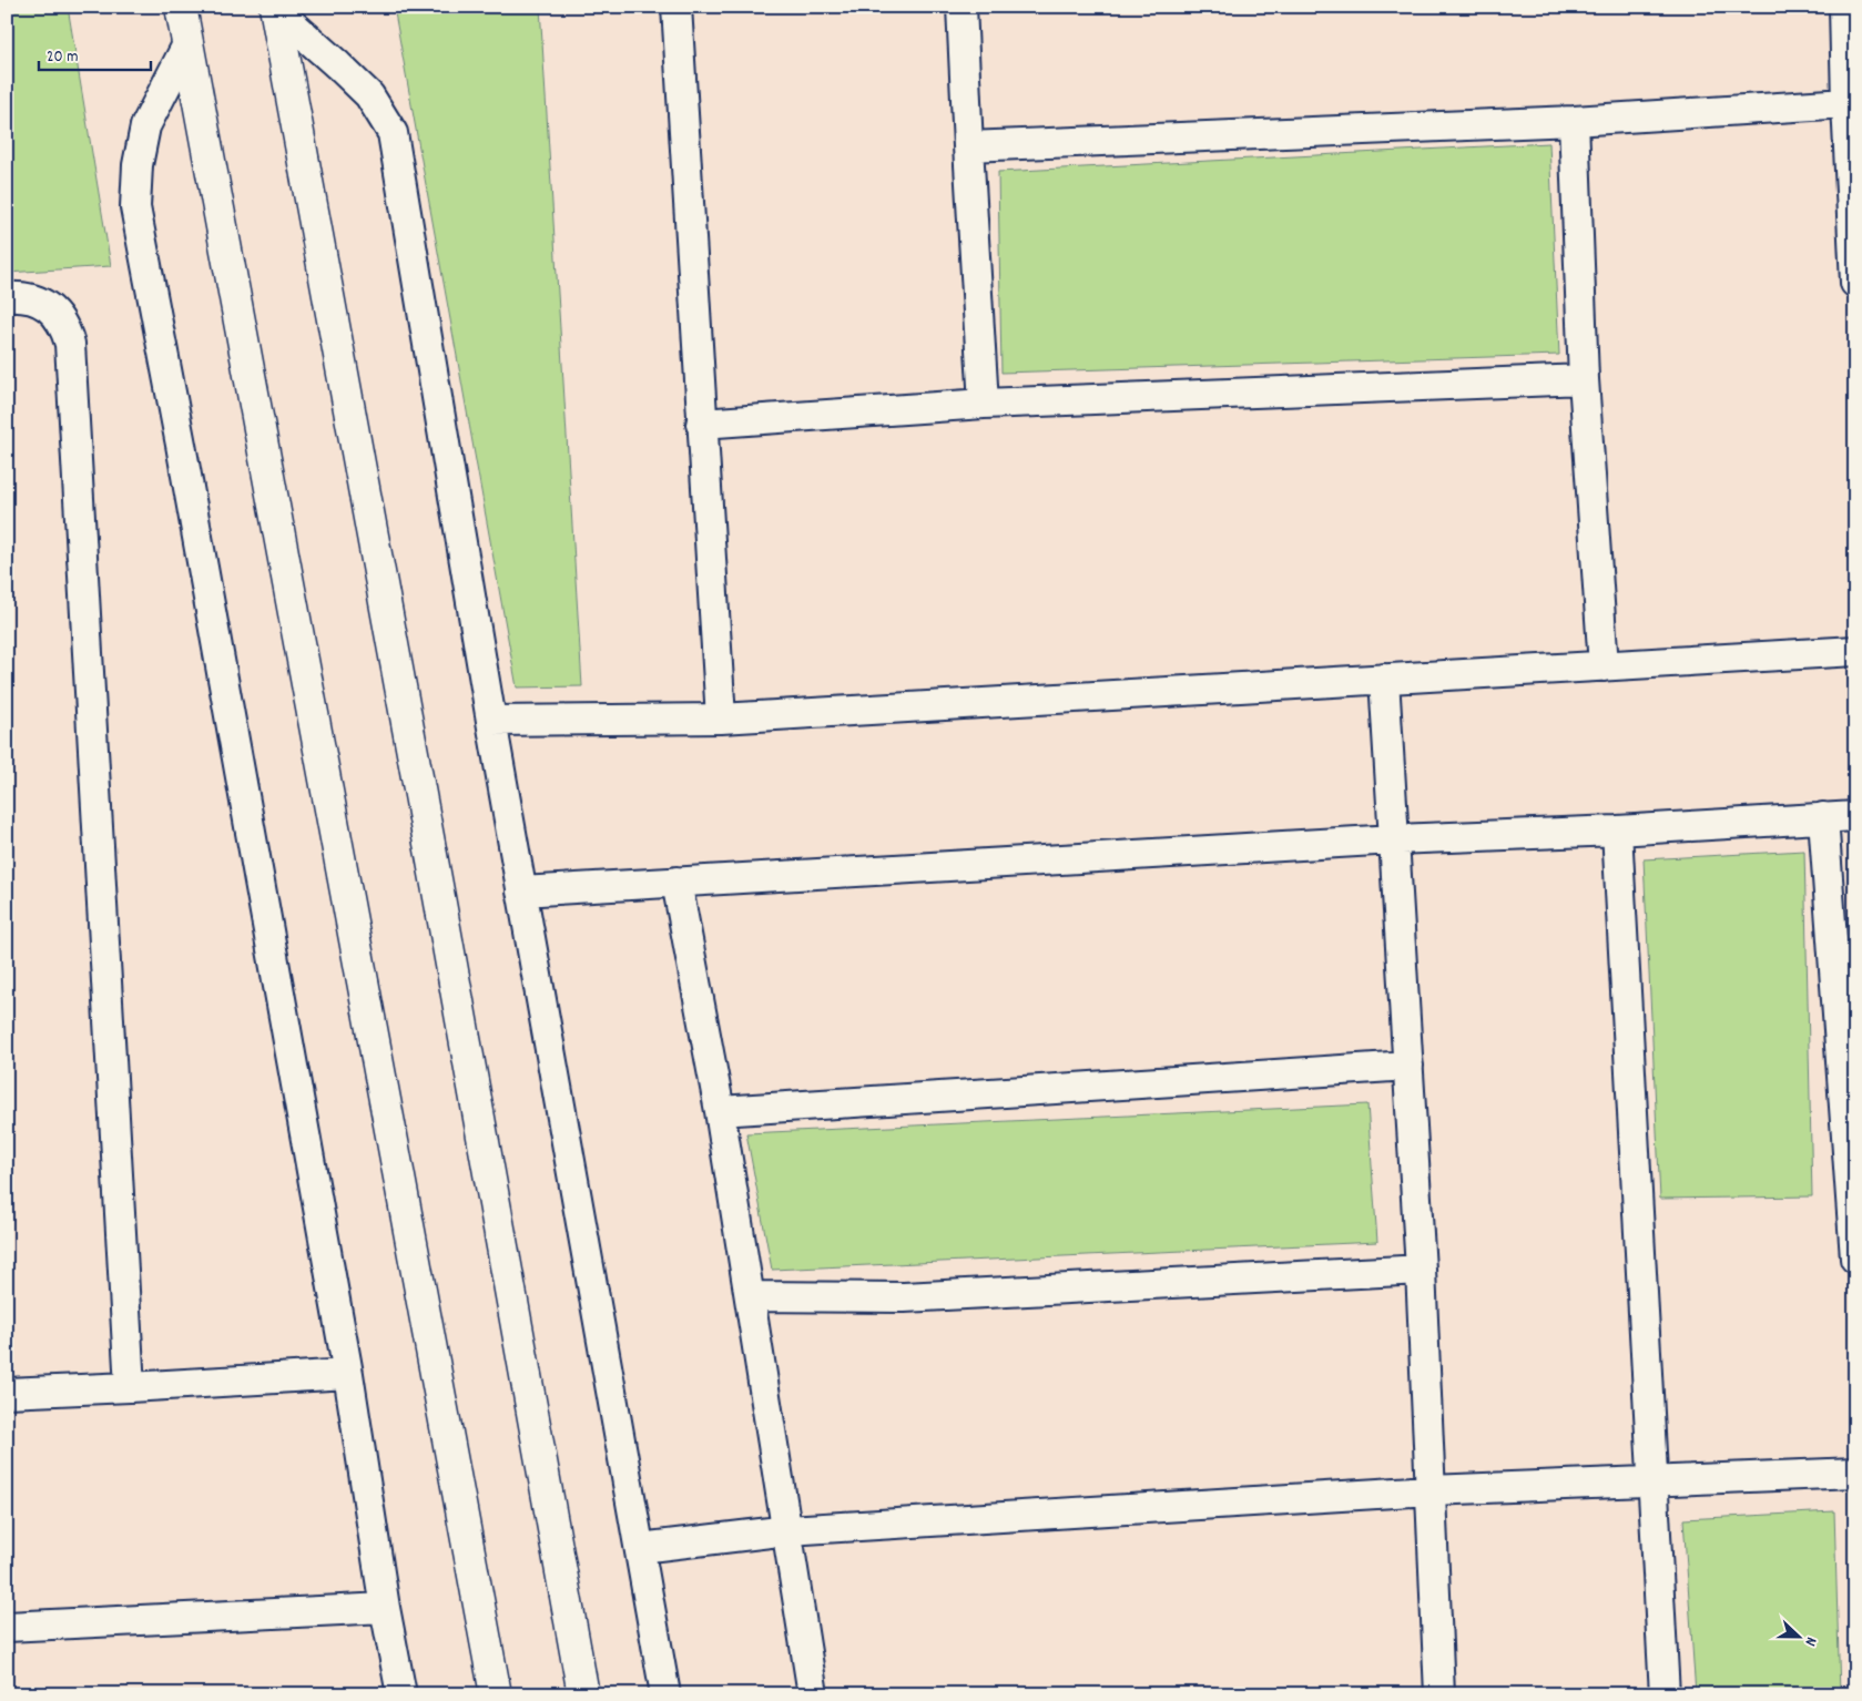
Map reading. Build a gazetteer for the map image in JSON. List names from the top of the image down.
{
  "scale_bar": "20 m",
  "north": "right"
}
